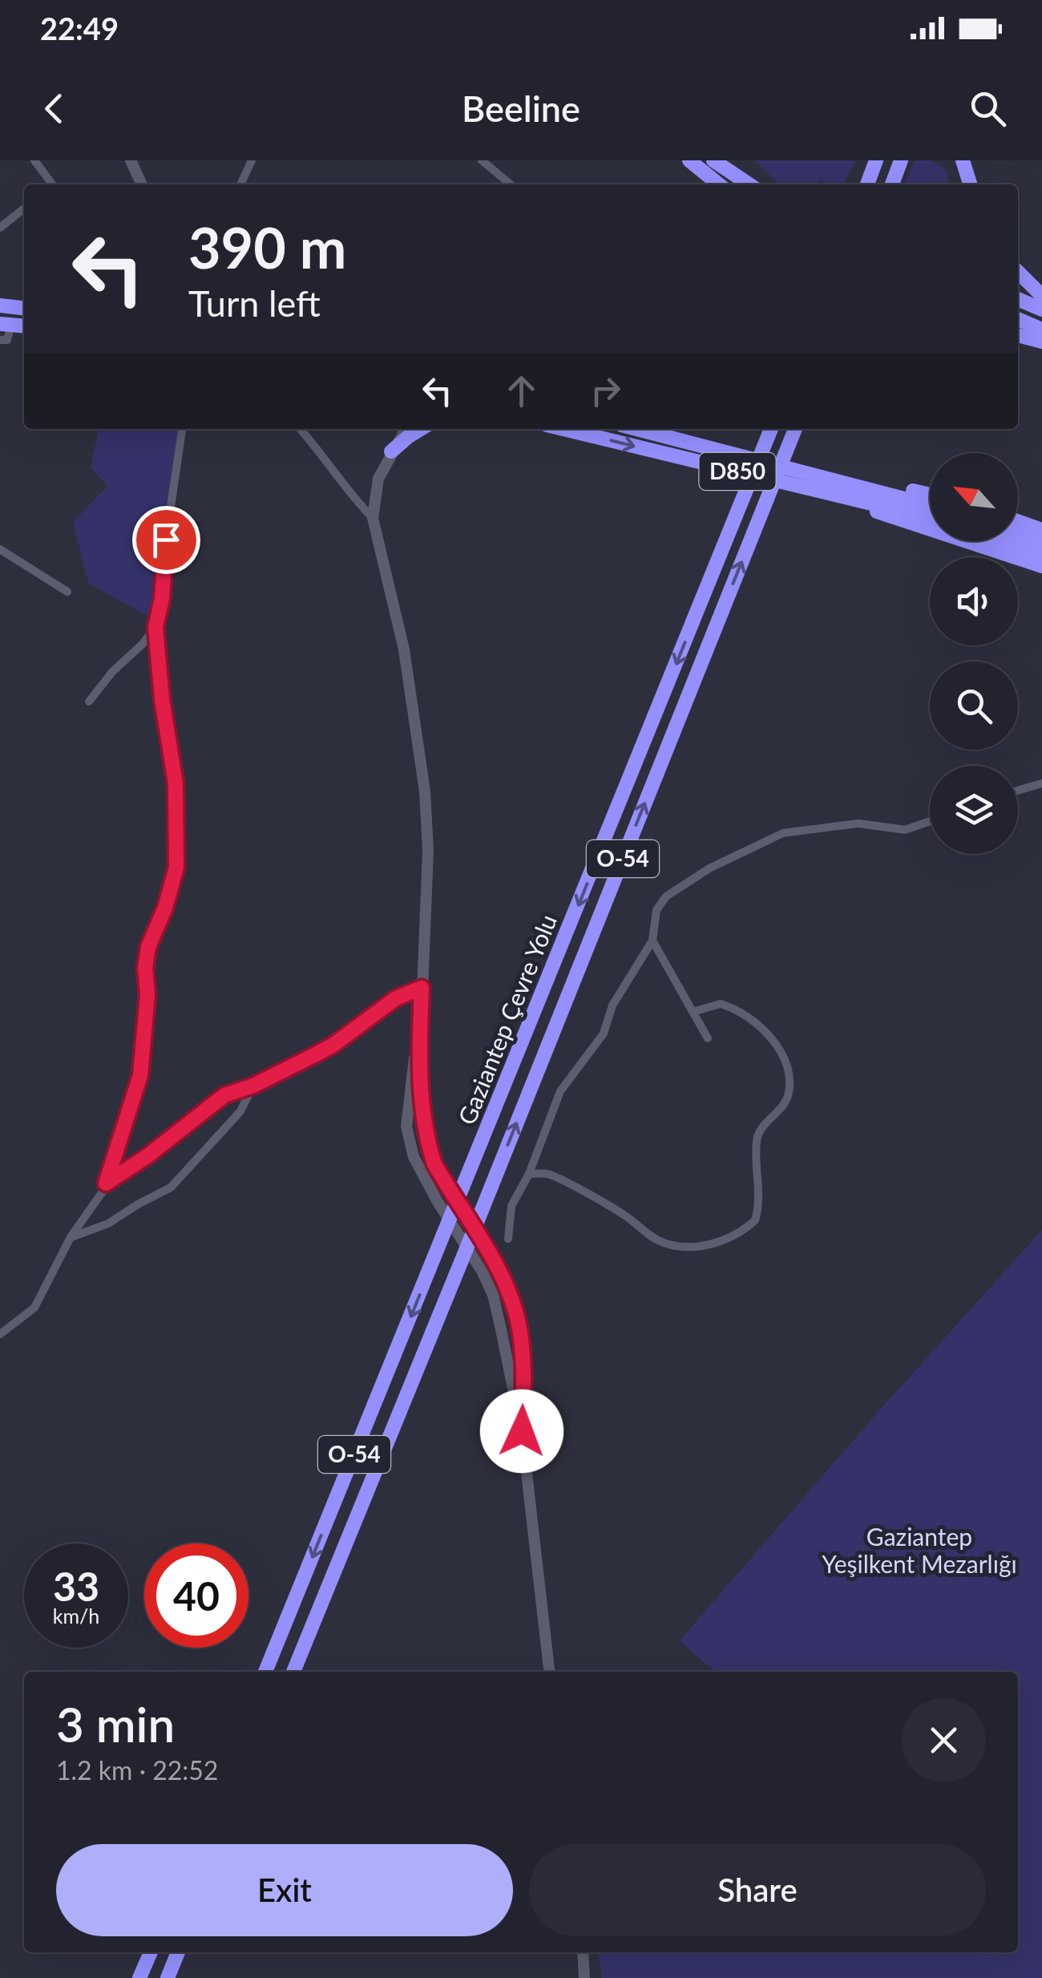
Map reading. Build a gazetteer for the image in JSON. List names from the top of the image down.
{
  "streets": {
    "highway": ["D850", "O-54", "Gaziantep Çevre Yolu"]
  },
  "parks": ["Gaziantep Yeşilkent Mezarlığı"],
  "north": "top left",
  "page": {
    "status": "22:49",
    "header": "Beeline",
    "turn": ["390 m", "Turn left"],
    "speed": "33 km/h",
    "limit": "40",
    "heading": ["3 min", "1.2 km · 22:52"],
    "buttons": ["Exit", "Share"]
  }
}
